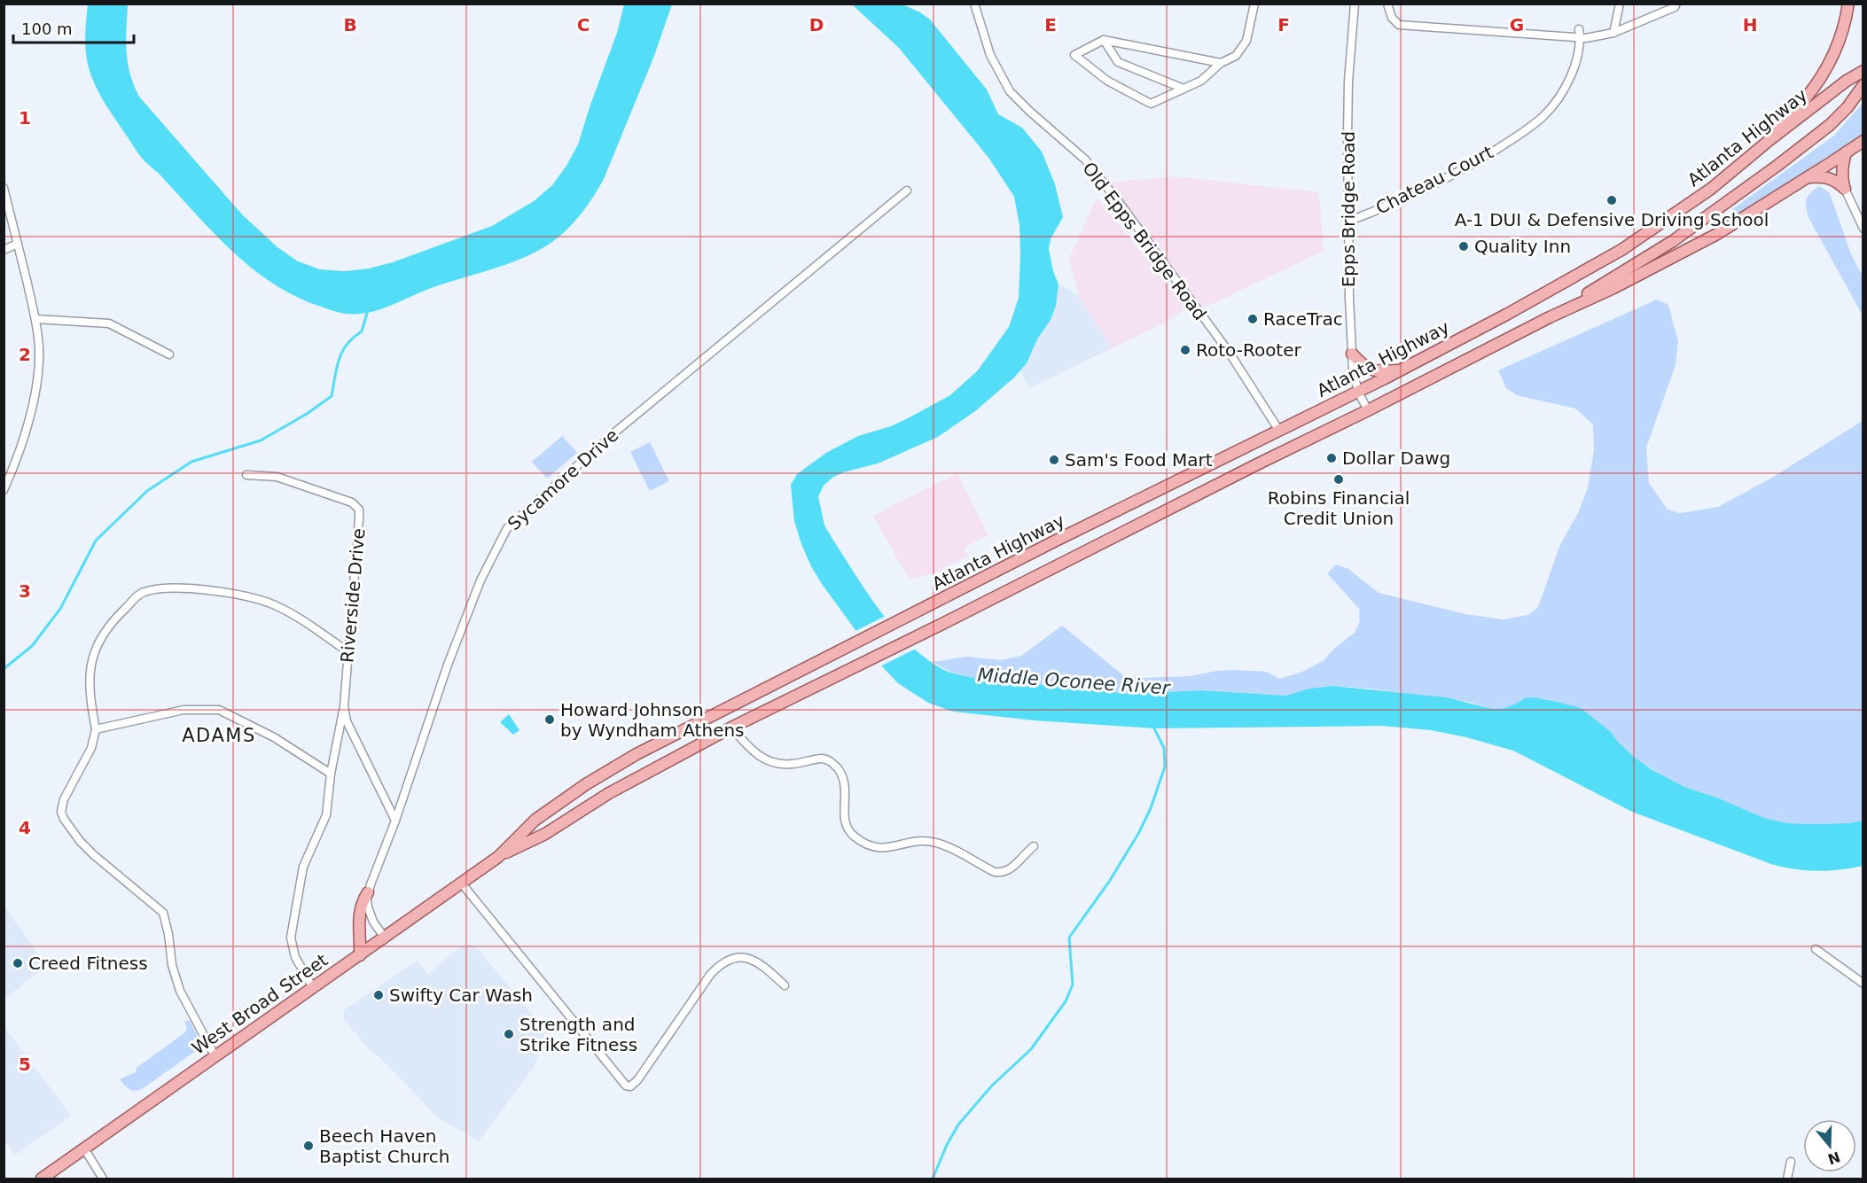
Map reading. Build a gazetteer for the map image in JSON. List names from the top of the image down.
{
  "streets": {
    "main road": ["Atlanta Highway", "West Broad Street"],
    "street": [
      "Chateau Court",
      "Epps Bridge Road",
      "Old Epps Bridge Road",
      "Sycamore Drive",
      "Riverside Drive"
    ]
  },
  "crossings": [
    ["Atlanta Highway", "Epps Bridge Road"],
    ["Atlanta Highway", "Old Epps Bridge Road"],
    ["Atlanta Highway", "West Broad Street"],
    ["Chateau Court", "Epps Bridge Road"],
    ["Epps Bridge Road", "West Broad Street"],
    ["Sycamore Drive", "Riverside Drive"],
    ["Riverside Drive", "West Broad Street"]
  ],
  "districts": ["ADAMS"],
  "water": ["Middle Oconee River"],
  "places": [
    "A-1 DUI & Defensive Driving School",
    "Quality Inn",
    "RaceTrac",
    "Roto-Rooter",
    "Dollar Dawg",
    "Sam's Food Mart",
    "Robins Financial Credit Union",
    "Howard Johnson by Wyndham Athens",
    "Creed Fitness",
    "Swifty Car Wash",
    "Strength and Strike Fitness",
    "Beech Haven Baptist Church"
  ],
  "scale_bar": "100 m",
  "north": "bottom",
  "grid": {
    "columns": [
      "B",
      "C",
      "D",
      "E",
      "F",
      "G",
      "H"
    ],
    "rows": [
      "1",
      "2",
      "3",
      "4",
      "5"
    ]
  }
}
